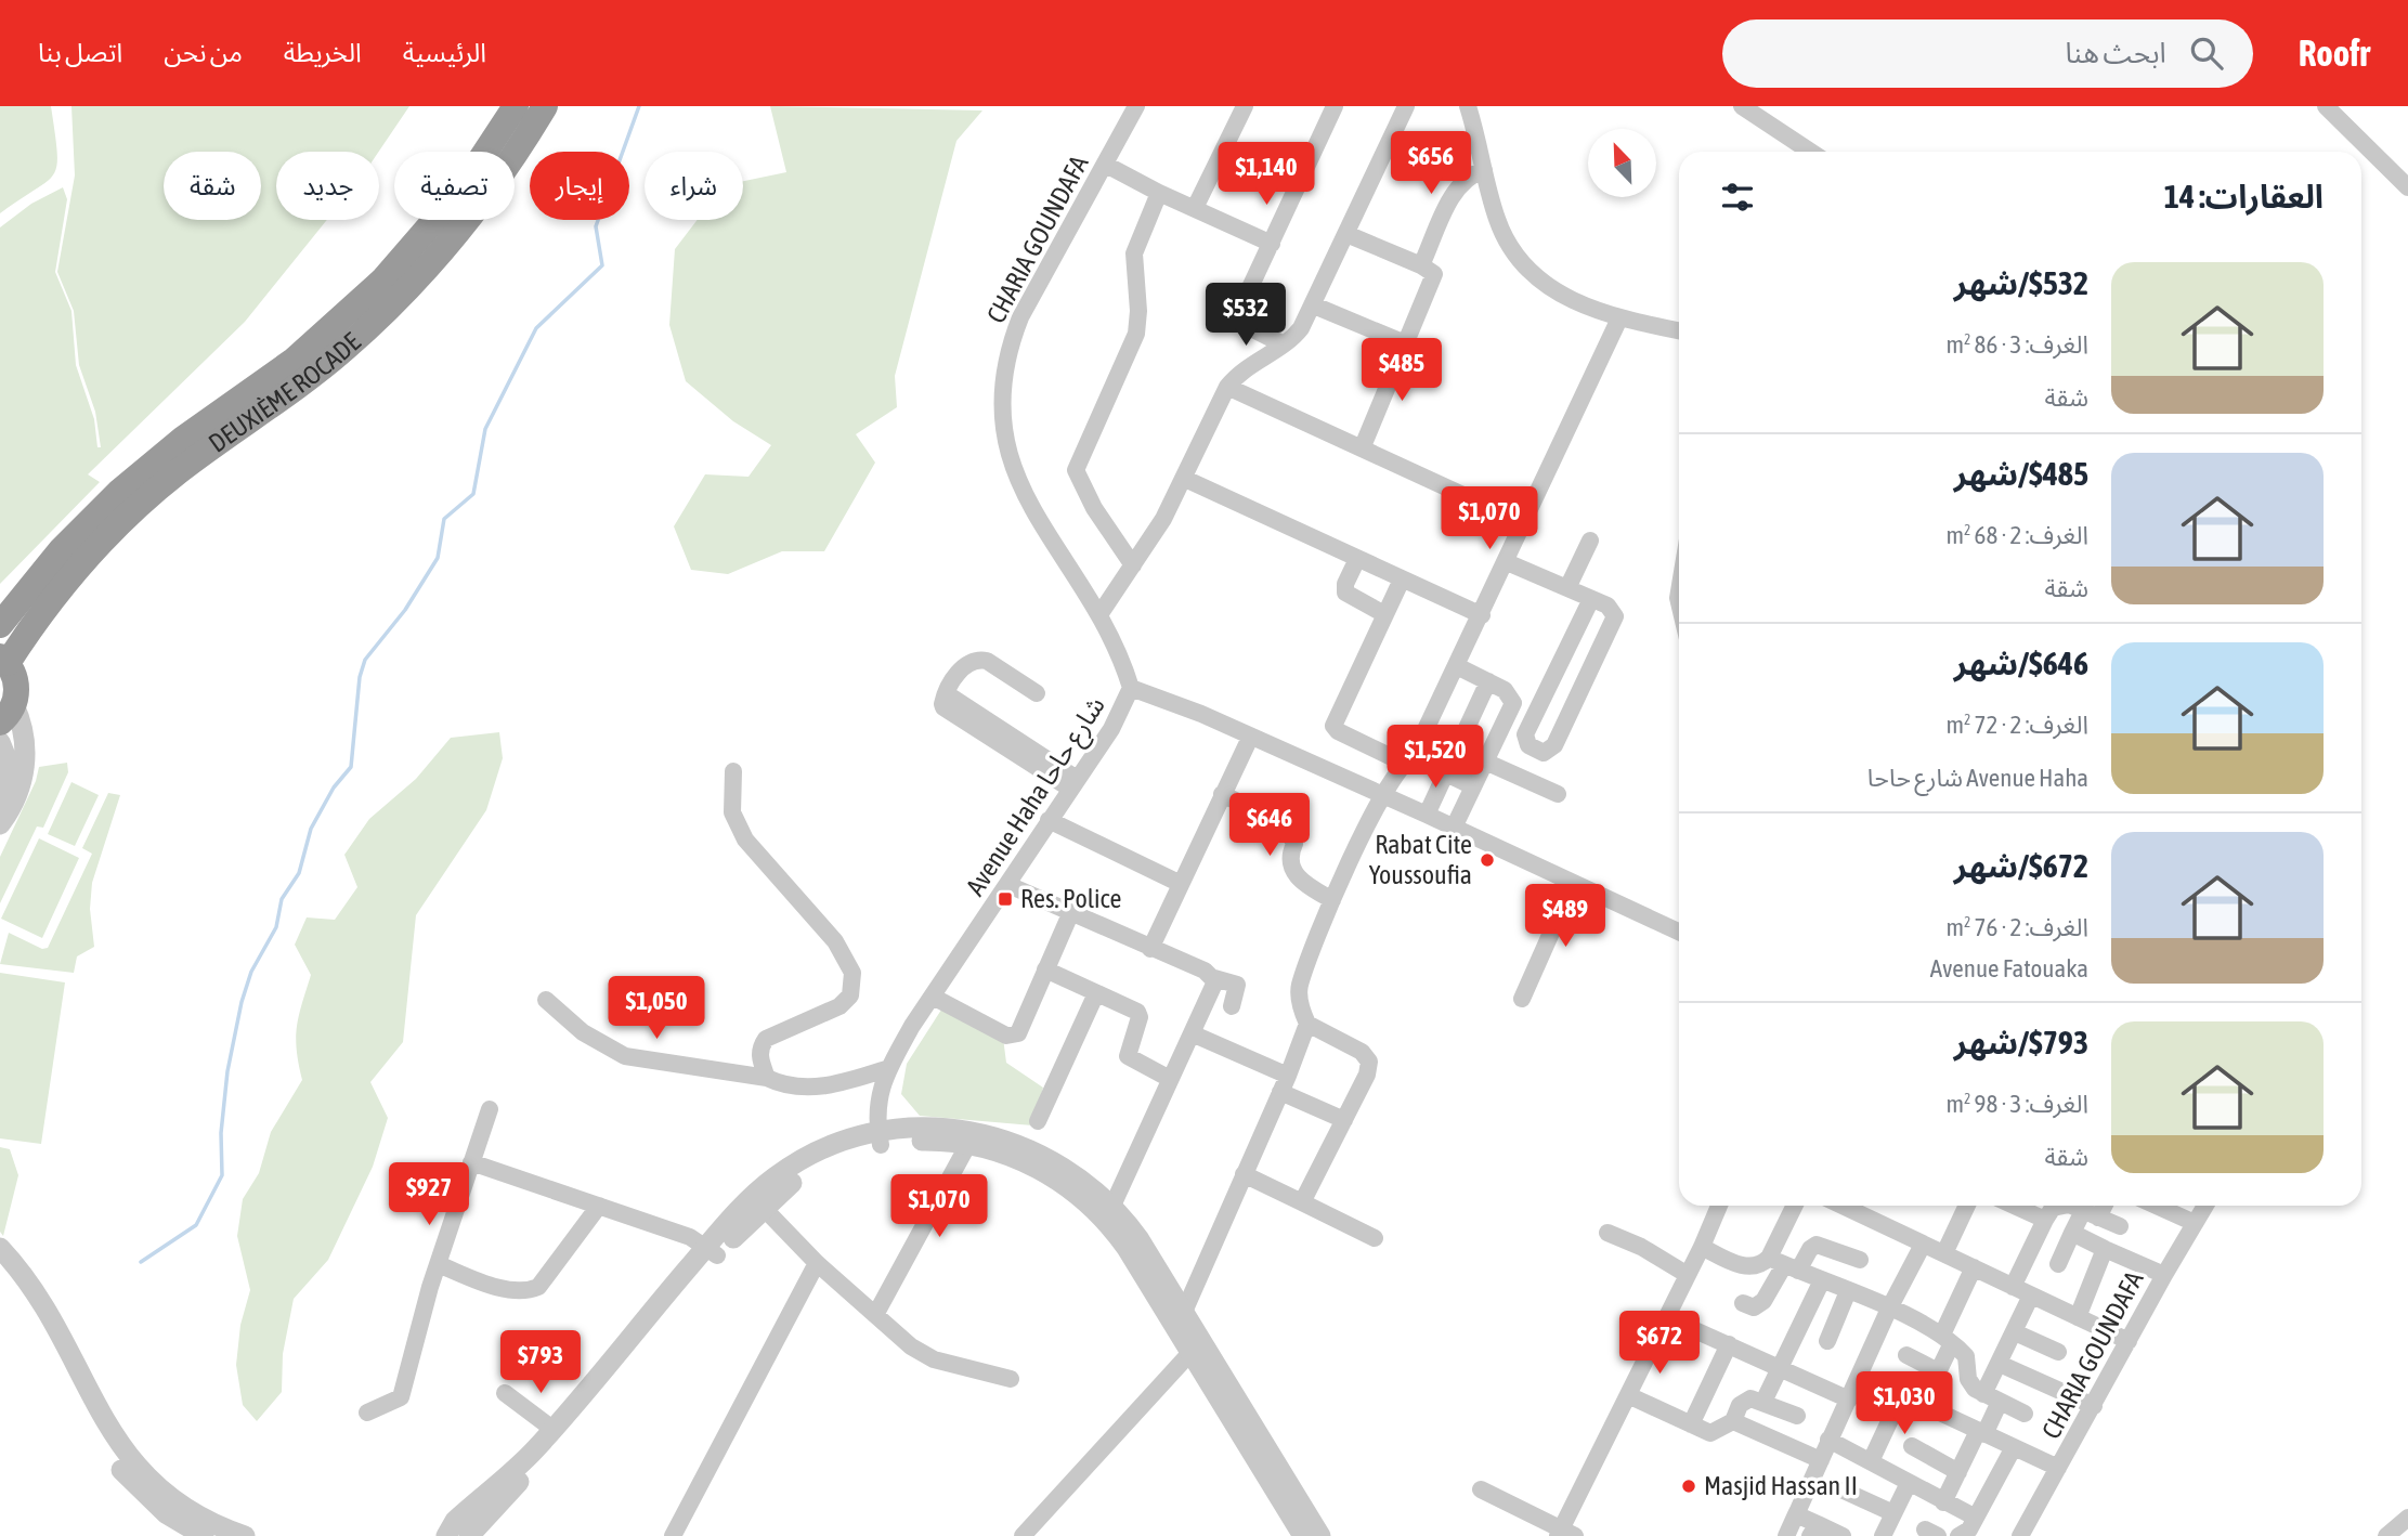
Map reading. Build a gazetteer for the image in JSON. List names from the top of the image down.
{
  "streets": {
    "highway": ["DEUXIÈME ROCADE"],
    "street": ["CHARIA GOUNDAFA", "Avenue Haha شارع حاحا"]
  },
  "crossings": [
    ["CHARIA GOUNDAFA", "Avenue Haha شارع حاحا"]
  ],
  "places": {
    "other": ["Rabat Cite Youssoufia", "Masjid Hassan II"],
    "transit": ["Res. Police"]
  },
  "north": "top left",
  "page": {
    "header": "Roofr",
    "search": "ابحث هنا",
    "nav": [
      "الرئيسية",
      "الخريطة",
      "من نحن",
      "اتصل بنا"
    ],
    "price": [
      "$656",
      "$1,140",
      "$532",
      "$485",
      "$1,070",
      "$1,520",
      "$646",
      "$489",
      "$1,050",
      "$927",
      "$1,070",
      "$672",
      "$793",
      "$1,030"
    ],
    "chip": [
      "شراء",
      "إيجار",
      "تصفية",
      "جديد",
      "شقة"
    ],
    "heading": "العقارات: 14",
    "list": [
      {
        "name": "$532/شهر",
        "note": "الغرف: 3 · 86 m² · شقة"
      },
      {
        "name": "$485/شهر",
        "note": "الغرف: 2 · 68 m² · شقة"
      },
      {
        "name": "$646/شهر",
        "note": "الغرف: 2 · 72 m² · Avenue Haha شارع حاحا"
      },
      {
        "name": "$672/شهر",
        "note": "الغرف: 2 · 76 m² · Avenue Fatouaka"
      },
      {
        "name": "$793/شهر",
        "note": "الغرف: 3 · 98 m² · شقة"
      }
    ]
  }
}
